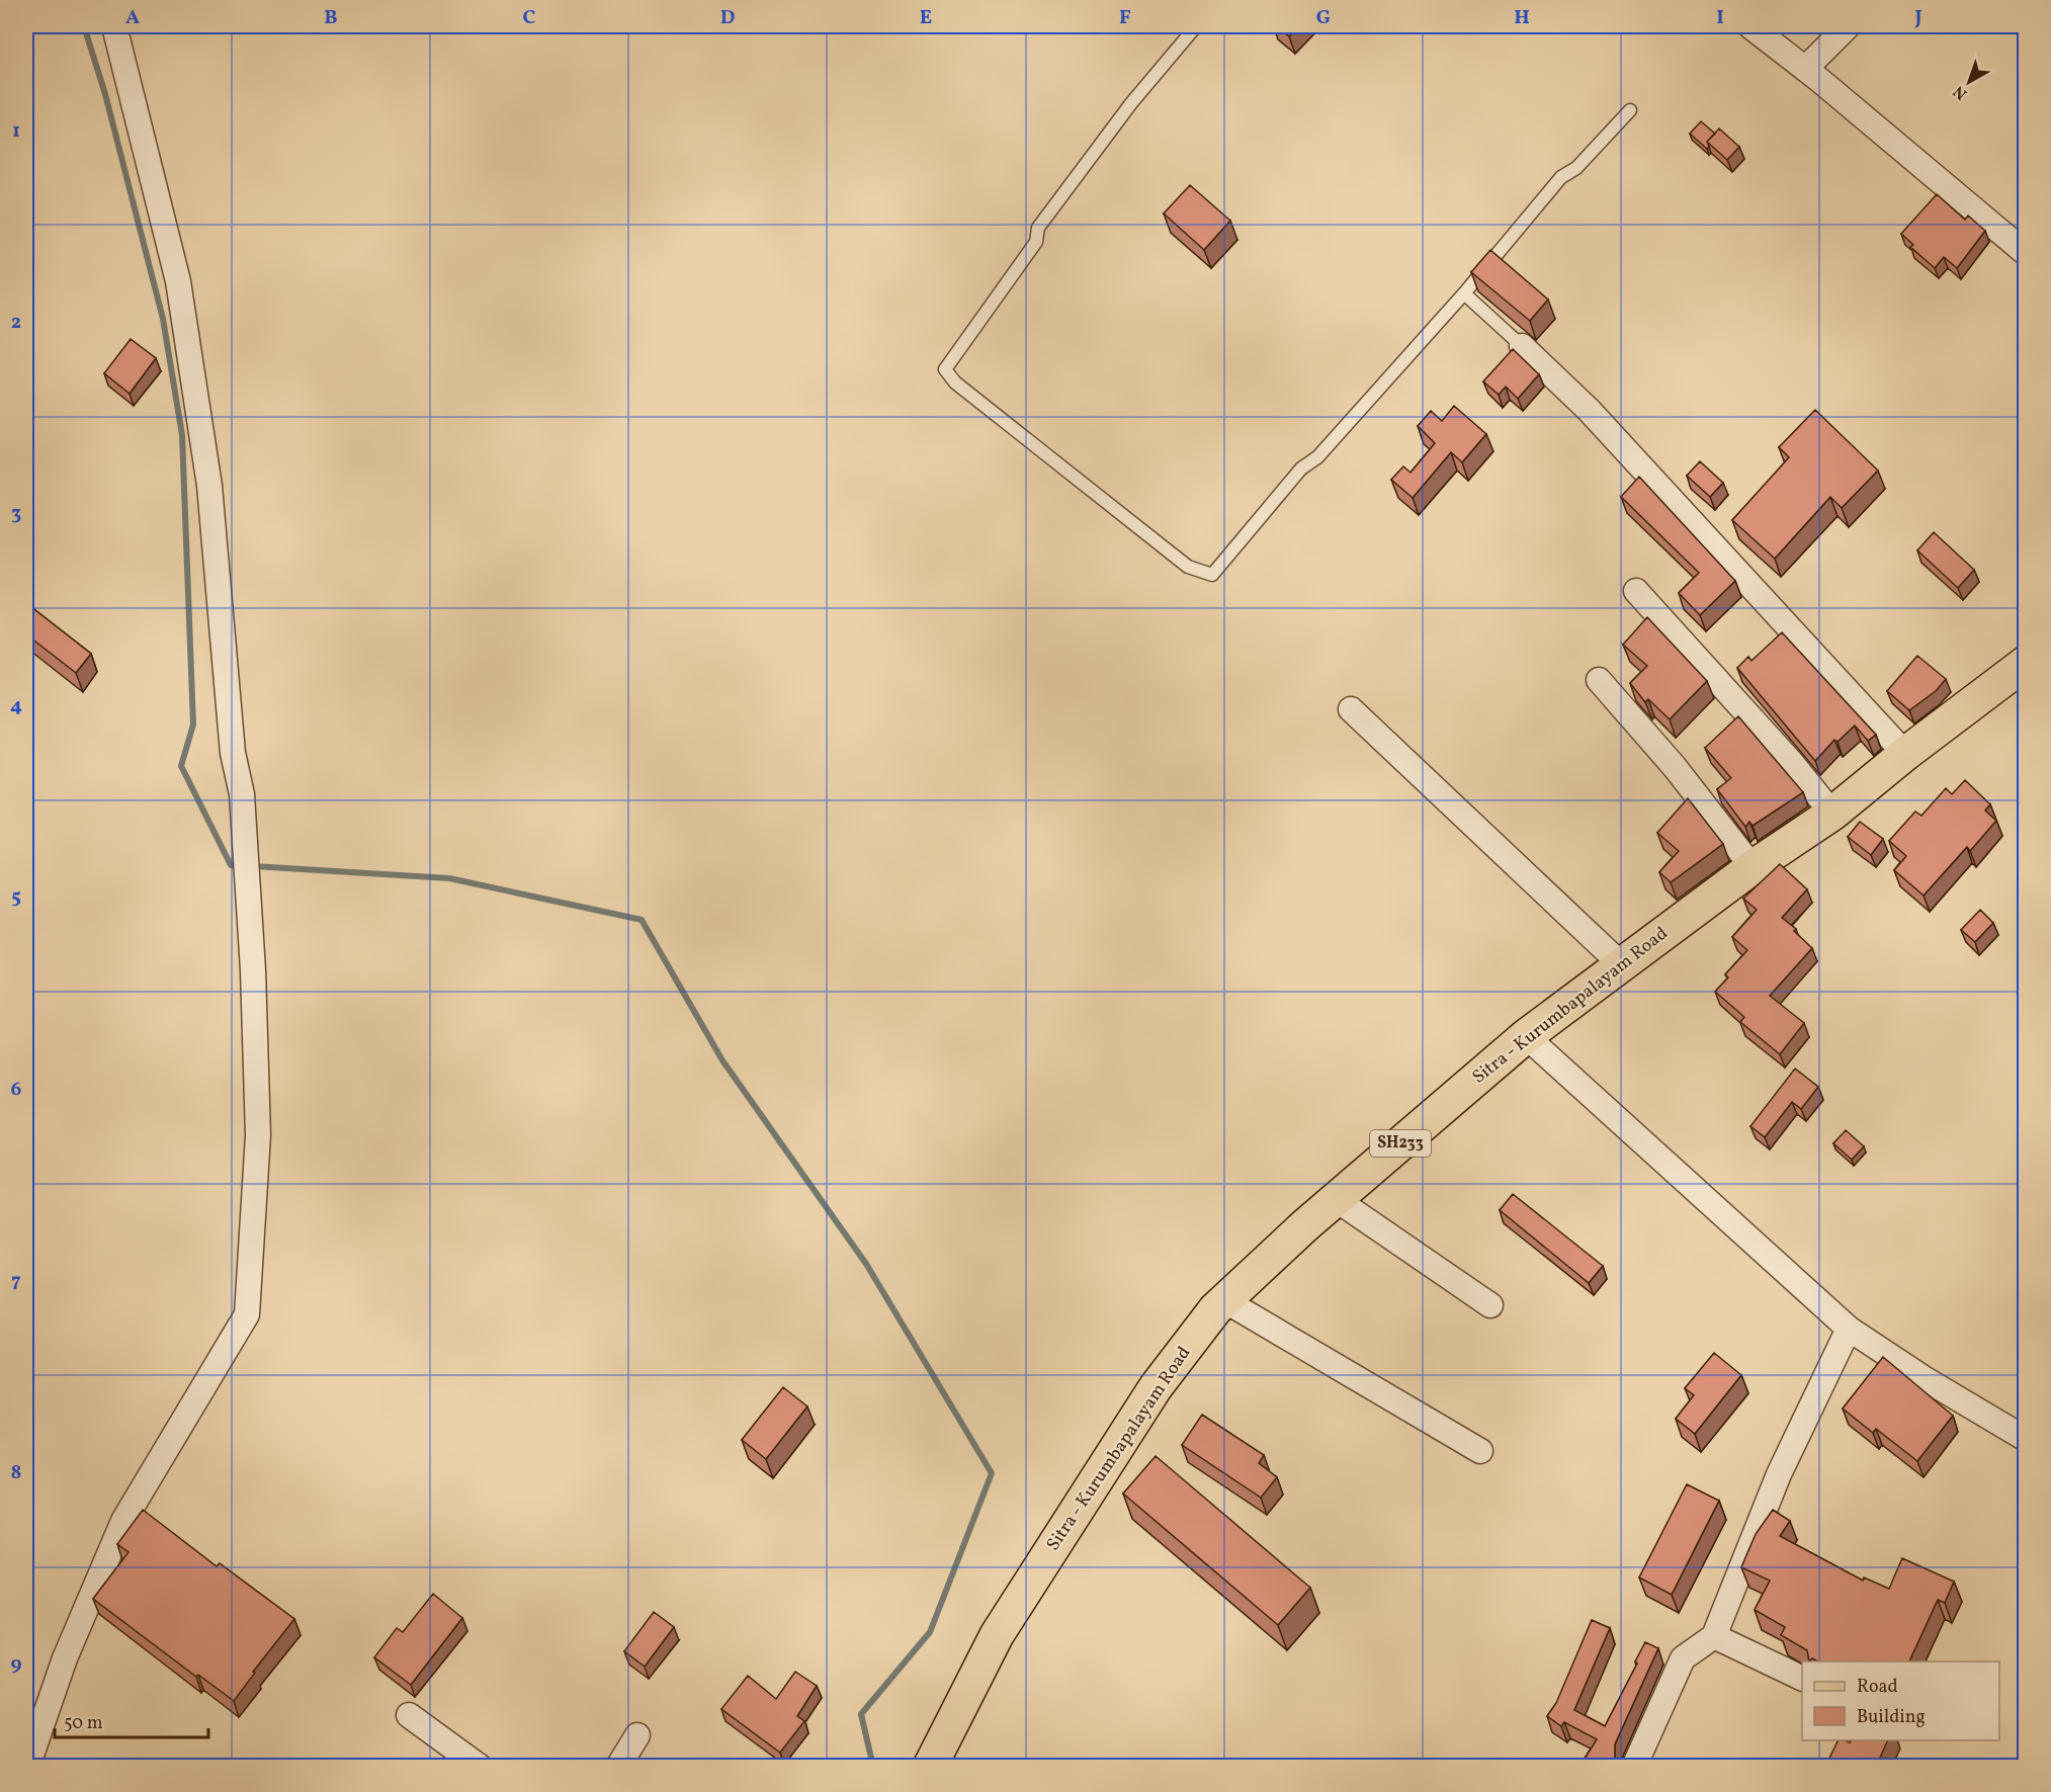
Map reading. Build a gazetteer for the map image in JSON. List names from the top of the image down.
{
  "streets": {
    "main road": ["Sitra - Kurumbapalayam Road", "SH233"]
  },
  "legend": ["Road", "Building"],
  "scale_bar": "50 m",
  "north": "bottom left",
  "grid": {
    "columns": [
      "A",
      "B",
      "C",
      "D",
      "E",
      "F",
      "G",
      "H",
      "I",
      "J"
    ],
    "rows": [
      "1",
      "2",
      "3",
      "4",
      "5",
      "6",
      "7",
      "8",
      "9"
    ]
  }
}
